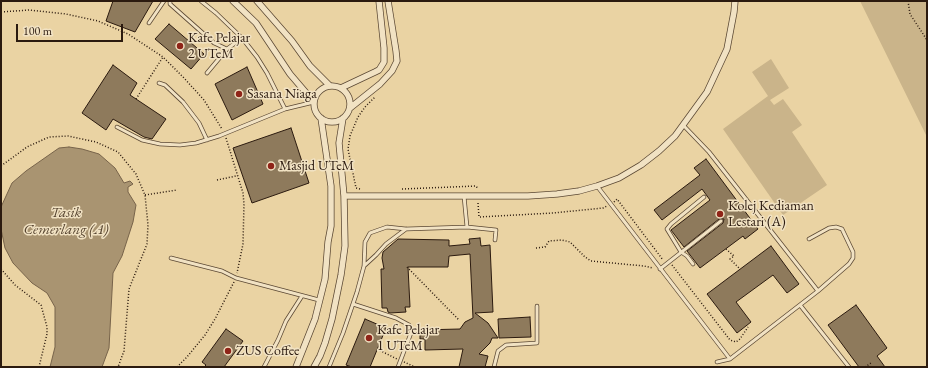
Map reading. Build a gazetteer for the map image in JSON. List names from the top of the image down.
{
  "water": ["Tasik Cemerlang (A)"],
  "places": [
    "Kafe Pelajar 2 UTeM",
    "Sasana Niaga",
    "Masjid UTeM",
    "Kolej Kediaman Lestari (A)",
    "Kafe Pelajar 1 UTeM",
    "ZUS Coffee"
  ],
  "scale_bar": "100 m"
}
